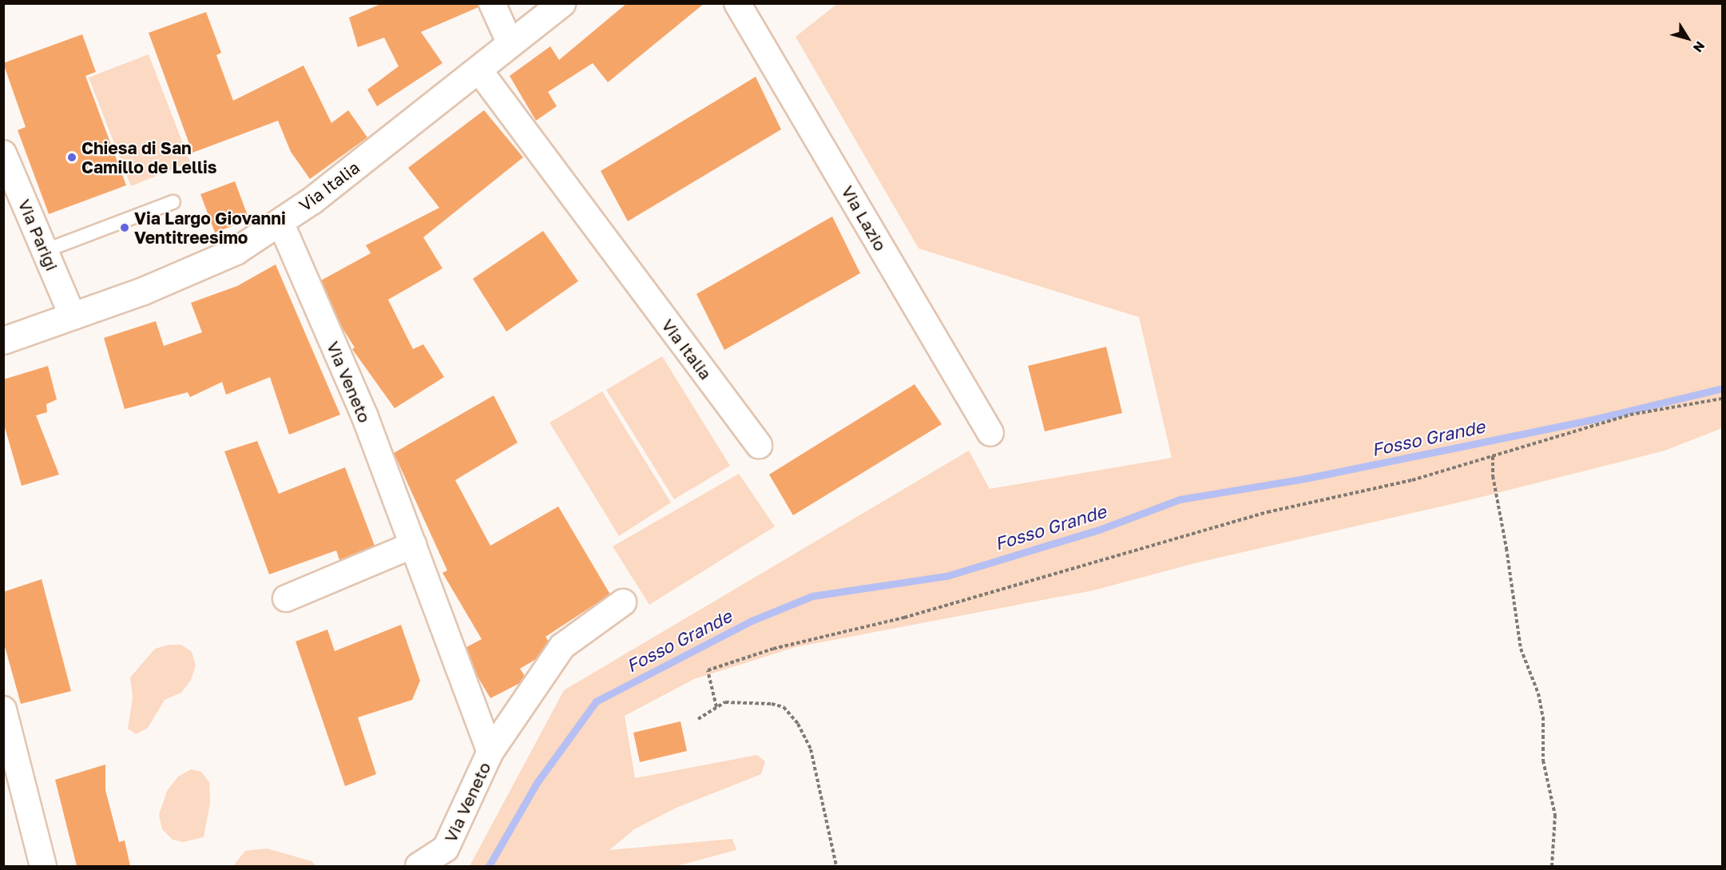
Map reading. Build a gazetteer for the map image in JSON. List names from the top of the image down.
{
  "streets": {
    "main road": ["Via Italia"],
    "street": ["Via Lazio", "Via Parigi", "Via Veneto"]
  },
  "crossings": [
    ["Via Italia", "Via Parigi"],
    ["Via Italia", "Via Veneto"]
  ],
  "water": ["Fosso Grande"],
  "places": ["Chiesa di San Camillo de Lellis", "Via Largo Giovanni Ventitreesimo"],
  "north": "bottom right"
}
